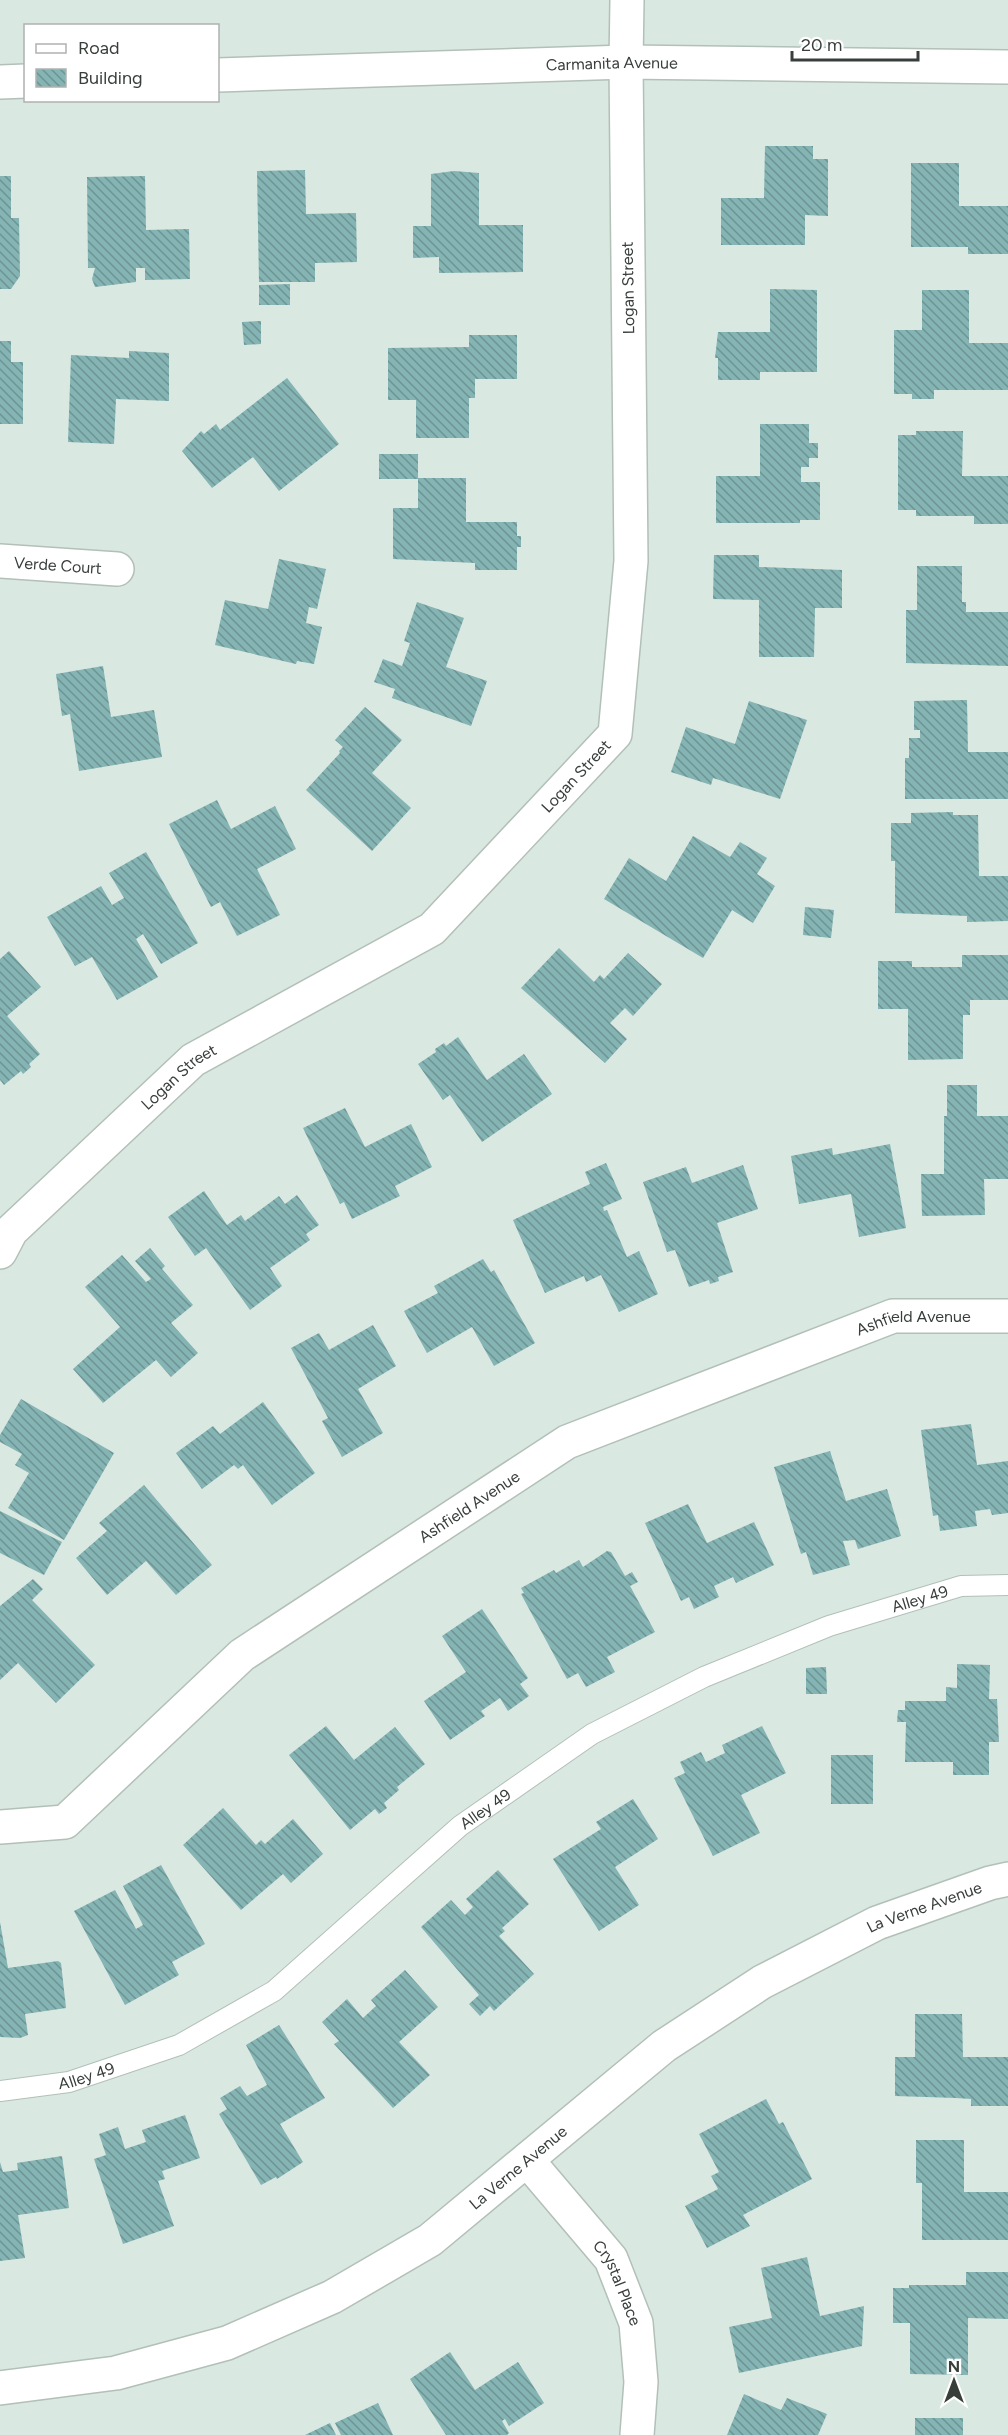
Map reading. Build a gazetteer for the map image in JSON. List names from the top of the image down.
{
  "streets": {
    "street": [
      "Carmanita Avenue",
      "Logan Street",
      "Verde Court",
      "Ashfield Avenue",
      "La Verne Avenue",
      "Crystal Place"
    ],
    "lane": ["Alley 49"]
  },
  "crossings": [
    ["Carmanita Avenue", "Logan Street"],
    ["La Verne Avenue", "Crystal Place"]
  ],
  "legend": ["Road", "Building"],
  "scale_bar": "20 m",
  "north": "top"
}
